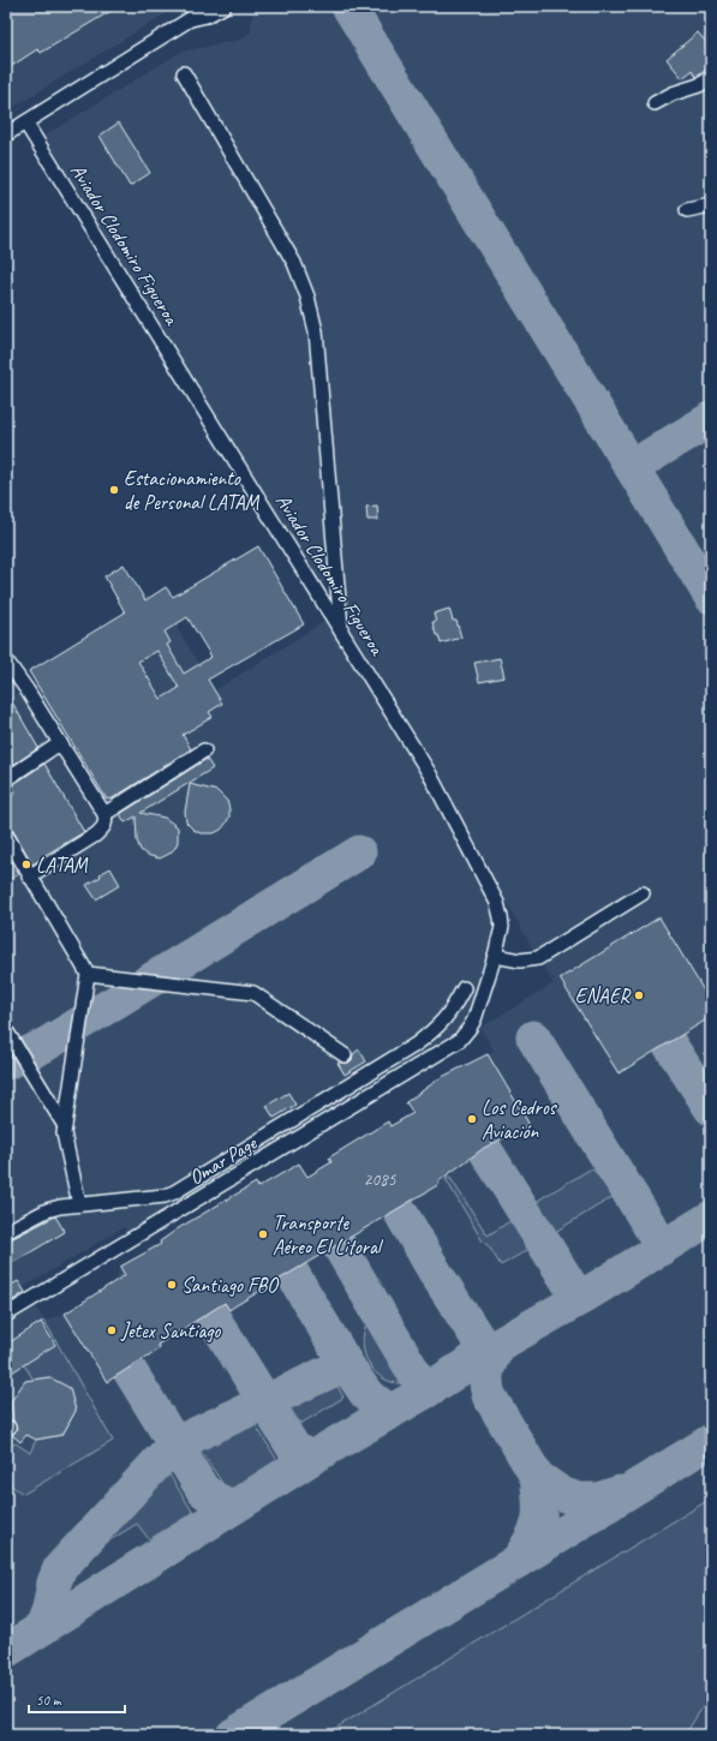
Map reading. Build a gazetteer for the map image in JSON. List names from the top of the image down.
{
  "streets": {
    "street": ["Aviador Clodomiro Figueroa", "Omar Page"]
  },
  "crossings": [
    ["Aviador Clodomiro Figueroa", "Omar Page"]
  ],
  "places": [
    "Estacionamiento de Personal LATAM",
    "LATAM",
    "ENAER",
    "Los Cedros Aviación",
    "Transporte Aéreo El Litoral",
    "Santiago FBO",
    "Jetex Santiago"
  ],
  "house_numbers": ["2085"],
  "scale_bar": "50 m"
}
